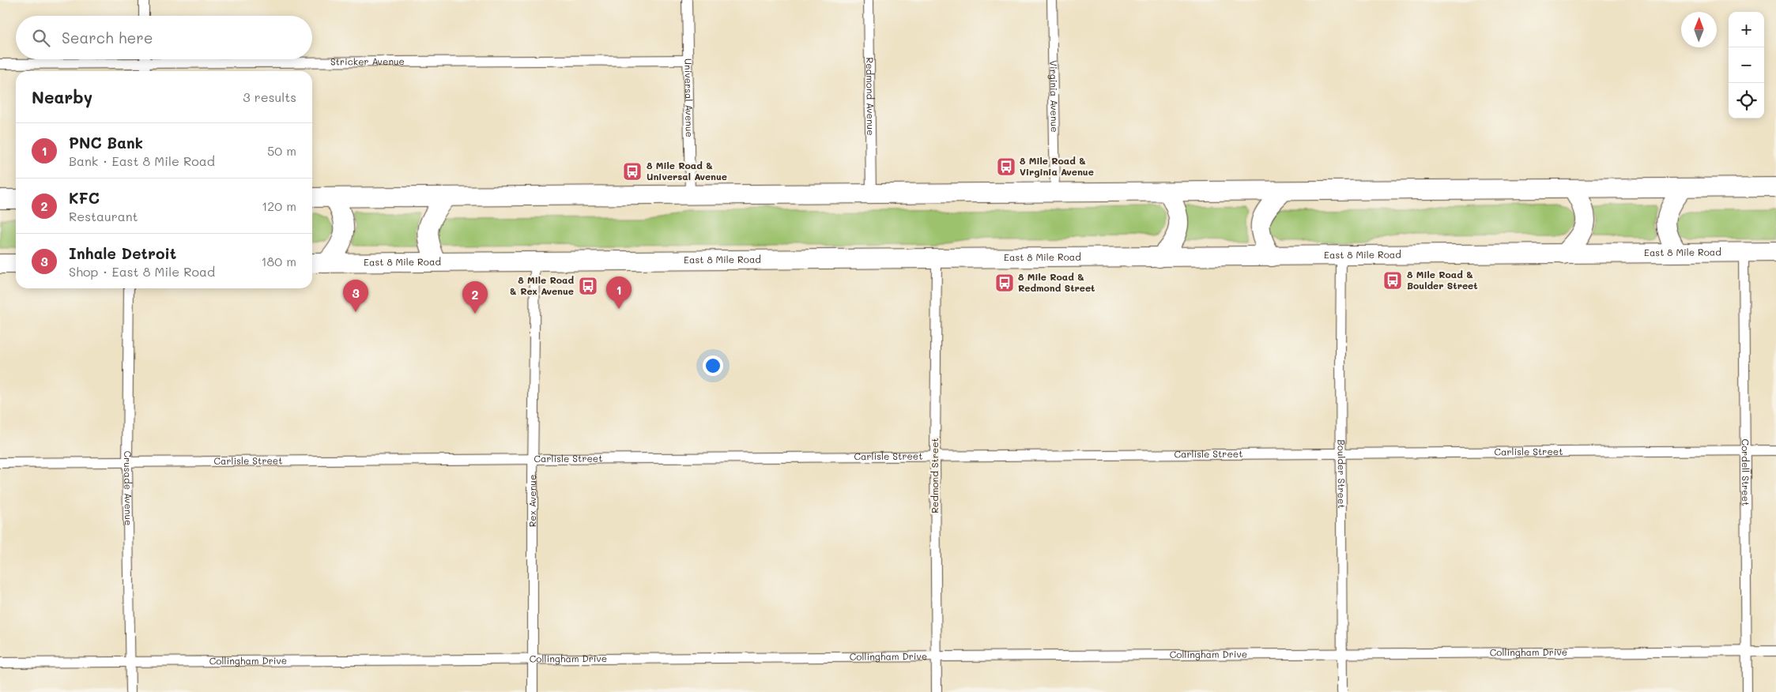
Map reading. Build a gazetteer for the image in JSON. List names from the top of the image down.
{
  "streets": {
    "highway": ["East 8 Mile Road"],
    "street": [
      "Stricker Avenue",
      "Virginia Avenue",
      "Redmond Avenue",
      "Universal Avenue",
      "Carlisle Street",
      "Cordell Street",
      "Boulder Street",
      "Redmond Street",
      "Crusade Avenue",
      "Rex Avenue",
      "Collingham Drive"
    ]
  },
  "crossings": [
    ["Stricker Avenue", "Universal Avenue"],
    ["East 8 Mile Road", "Cordell Street"],
    ["East 8 Mile Road", "Boulder Street"],
    ["East 8 Mile Road", "Redmond Street"],
    ["East 8 Mile Road", "Rex Avenue"],
    ["Carlisle Street", "Cordell Street"],
    ["Carlisle Street", "Boulder Street"],
    ["Carlisle Street", "Redmond Street"],
    ["Carlisle Street", "Crusade Avenue"],
    ["Carlisle Street", "Rex Avenue"],
    ["Cordell Street", "Collingham Drive"],
    ["Boulder Street", "Collingham Drive"],
    ["Redmond Street", "Collingham Drive"],
    ["Crusade Avenue", "Collingham Drive"],
    ["Rex Avenue", "Collingham Drive"]
  ],
  "places": {
    "bus stop": [
      "8 Mile Road & Virginia Avenue",
      "8 Mile Road & Universal Avenue",
      "8 Mile Road & Boulder Street",
      "8 Mile Road & Redmond Street",
      "8 Mile Road & Rex Avenue"
    ]
  },
  "north": "top",
  "page": {
    "map_buttons": ["+", "−"],
    "search": "Search here",
    "heading": ["Nearby", "3 results"],
    "list": [
      {
        "mark": "1",
        "name": "PNC Bank",
        "note": "Bank · East 8 Mile Road",
        "value": "50 m"
      },
      {
        "mark": "2",
        "name": "KFC",
        "note": "Restaurant",
        "value": "120 m"
      },
      {
        "mark": "3",
        "name": "Inhale Detroit",
        "note": "Shop · East 8 Mile Road",
        "value": "180 m"
      }
    ],
    "pins": ["1", "3", "2"]
  }
}
